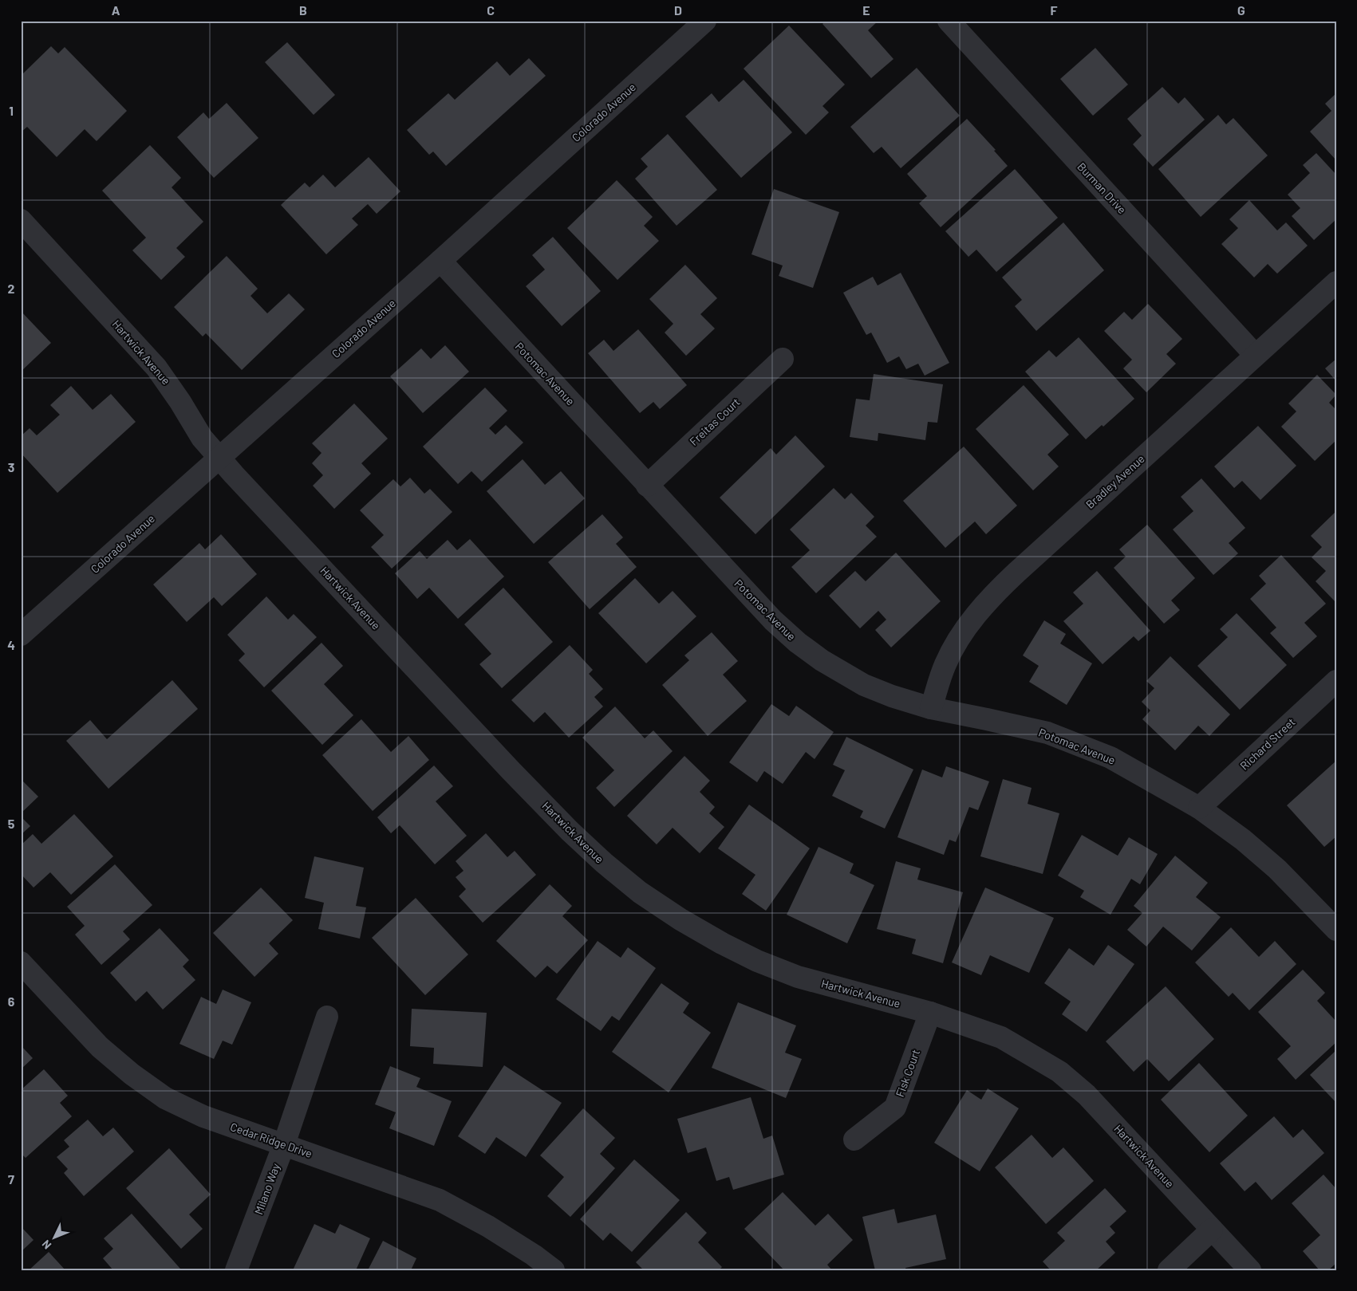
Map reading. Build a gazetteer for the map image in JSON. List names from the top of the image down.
{
  "streets": {
    "street": [
      "Colorado Avenue",
      "Burman Drive",
      "Hartwick Avenue",
      "Potomac Avenue",
      "Freitas Court",
      "Bradley Avenue",
      "Richard Street",
      "Fisk Court",
      "Cedar Ridge Drive",
      "Milano Way"
    ]
  },
  "crossings": [
    ["Colorado Avenue", "Hartwick Avenue"],
    ["Colorado Avenue", "Potomac Avenue"],
    ["Burman Drive", "Bradley Avenue"],
    ["Hartwick Avenue", "Fisk Court"],
    ["Potomac Avenue", "Freitas Court"],
    ["Potomac Avenue", "Bradley Avenue"],
    ["Potomac Avenue", "Richard Street"],
    ["Cedar Ridge Drive", "Milano Way"]
  ],
  "north": "bottom left",
  "grid": {
    "columns": [
      "A",
      "B",
      "C",
      "D",
      "E",
      "F",
      "G"
    ],
    "rows": [
      "1",
      "2",
      "3",
      "4",
      "5",
      "6",
      "7"
    ]
  }
}
